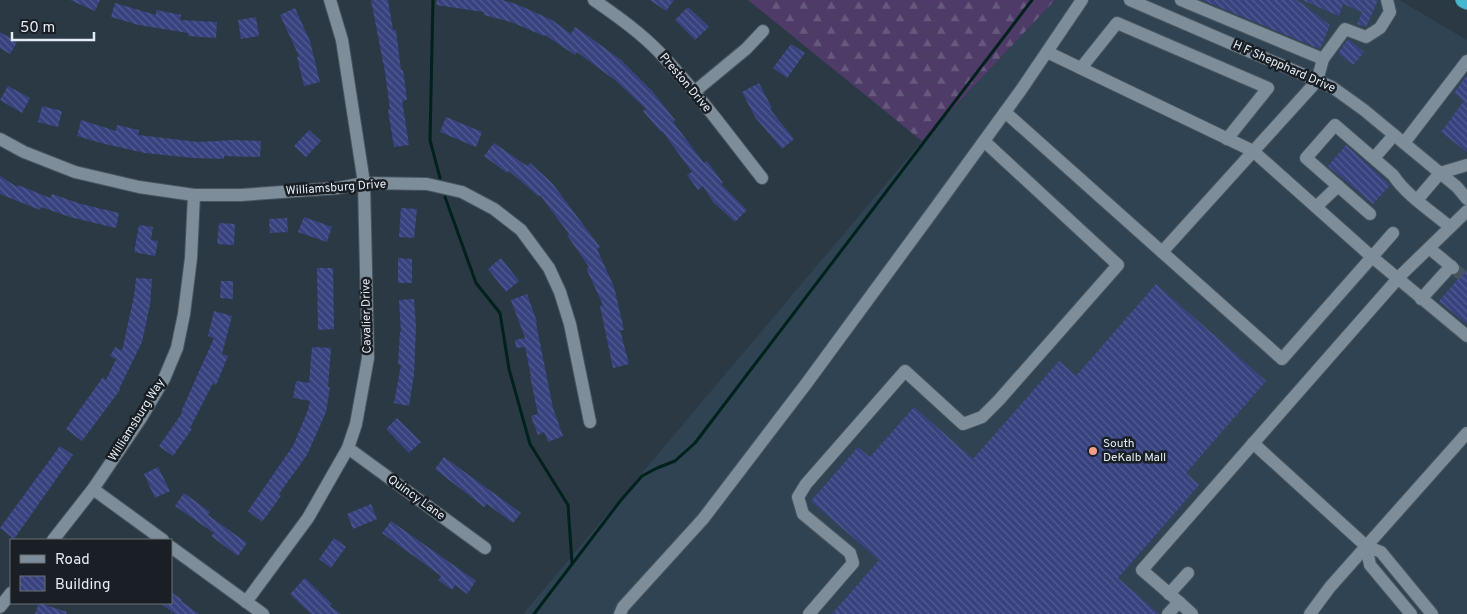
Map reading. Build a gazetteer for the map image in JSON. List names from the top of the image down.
{
  "streets": {
    "street": [
      "H F Shepphard Drive",
      "Preston Drive",
      "Williamsburg Drive",
      "Cavalier Drive",
      "Williamsburg Way",
      "Quincy Lane"
    ]
  },
  "crossings": [
    ["Williamsburg Drive", "Cavalier Drive"],
    ["Williamsburg Drive", "Williamsburg Way"],
    ["Cavalier Drive", "Quincy Lane"]
  ],
  "places": ["South DeKalb Mall"],
  "legend": ["Road", "Building"],
  "scale_bar": "50 m"
}
